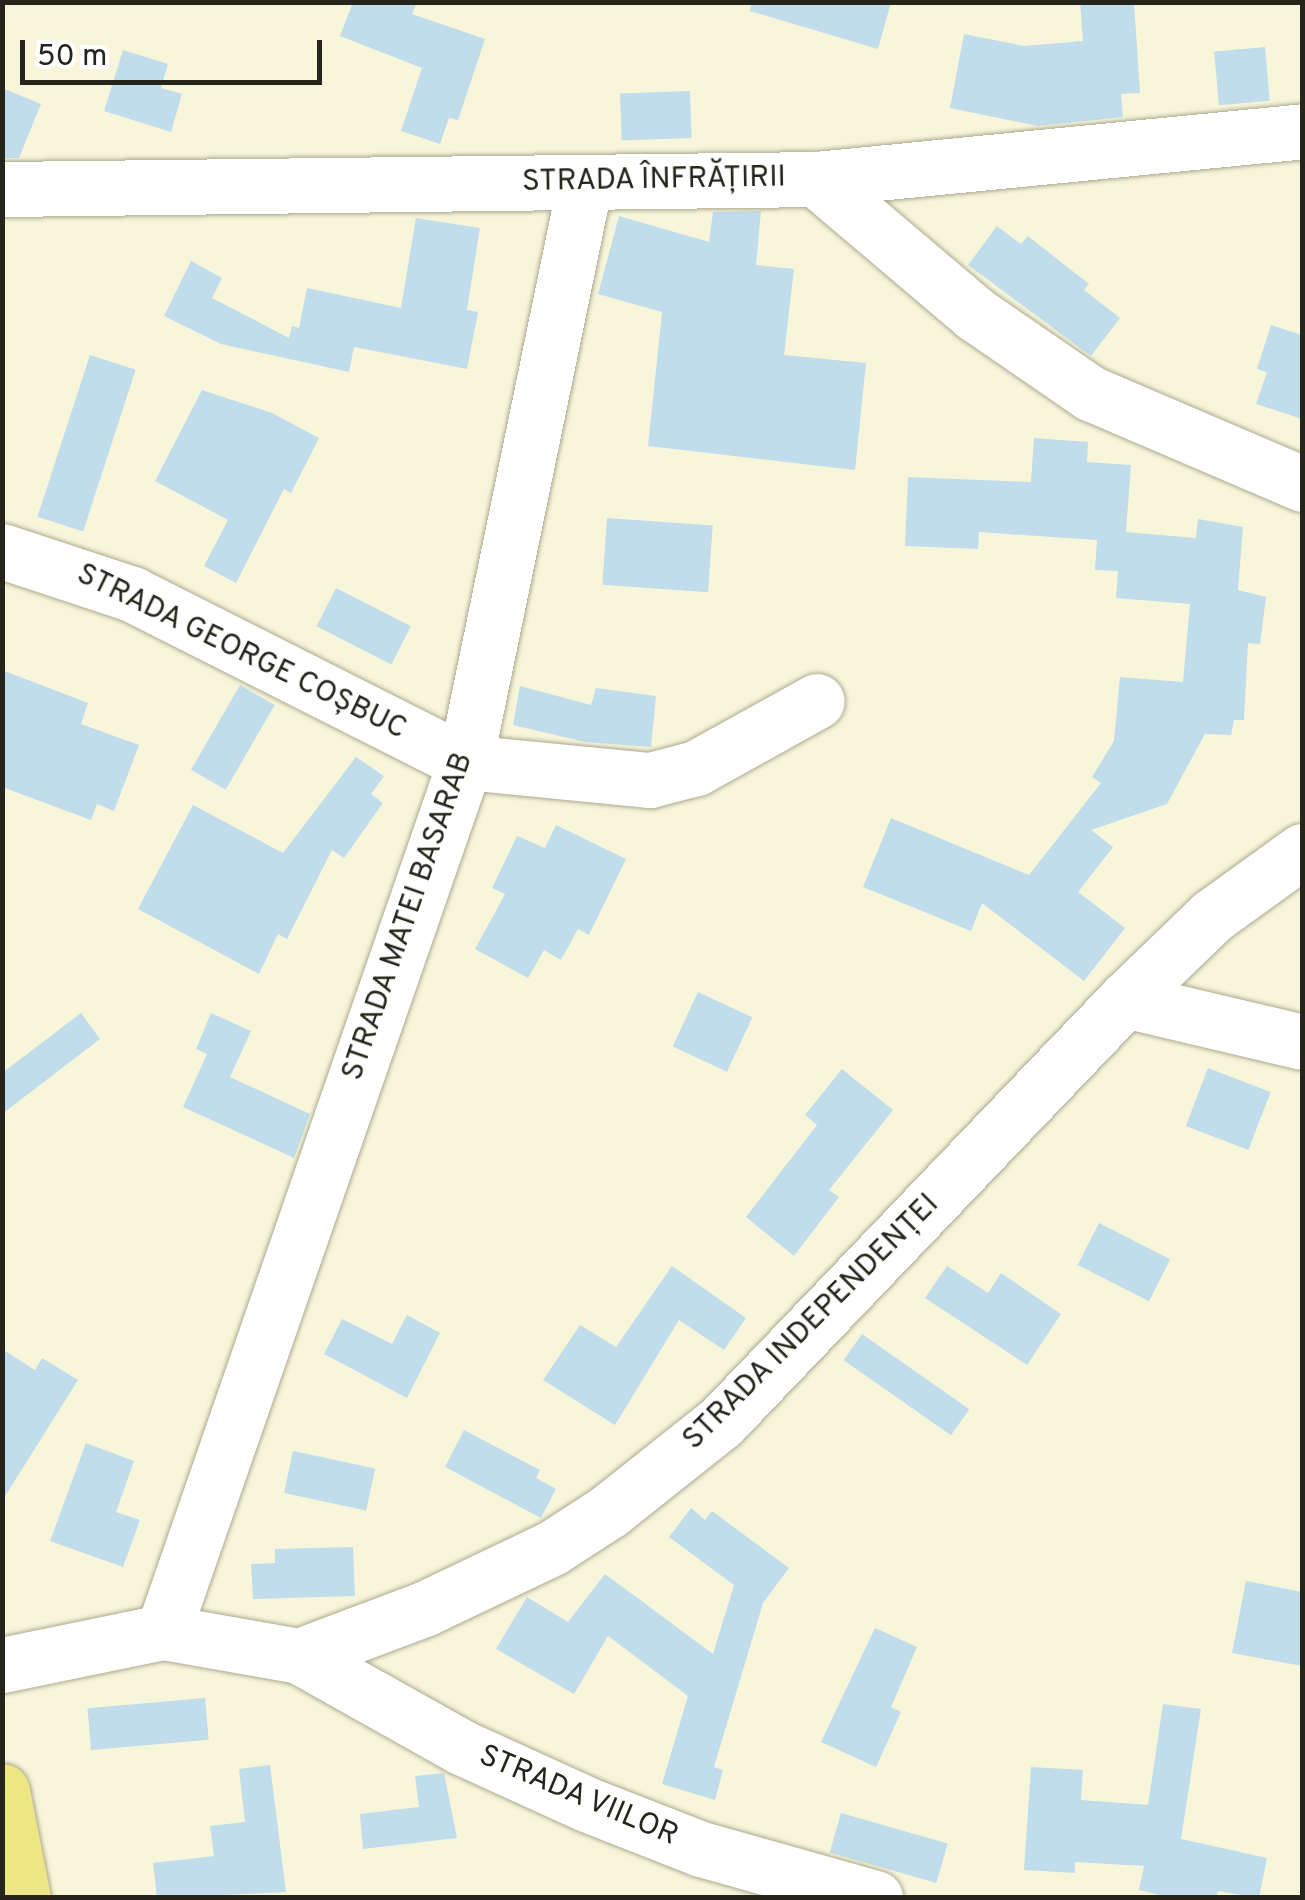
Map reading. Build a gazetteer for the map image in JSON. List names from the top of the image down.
{
  "streets": {
    "street": [
      "STRADA ÎNFRĂȚIRII",
      "STRADA GEORGE COȘBUC",
      "STRADA MATEI BASARAB",
      "STRADA INDEPENDENȚEI",
      "STRADA VIILOR"
    ]
  },
  "crossings": [
    ["STRADA ÎNFRĂȚIRII", "STRADA MATEI BASARAB"],
    ["STRADA GEORGE COȘBUC", "STRADA MATEI BASARAB"],
    ["STRADA INDEPENDENȚEI", "STRADA VIILOR"]
  ],
  "scale_bar": "50 m"
}
